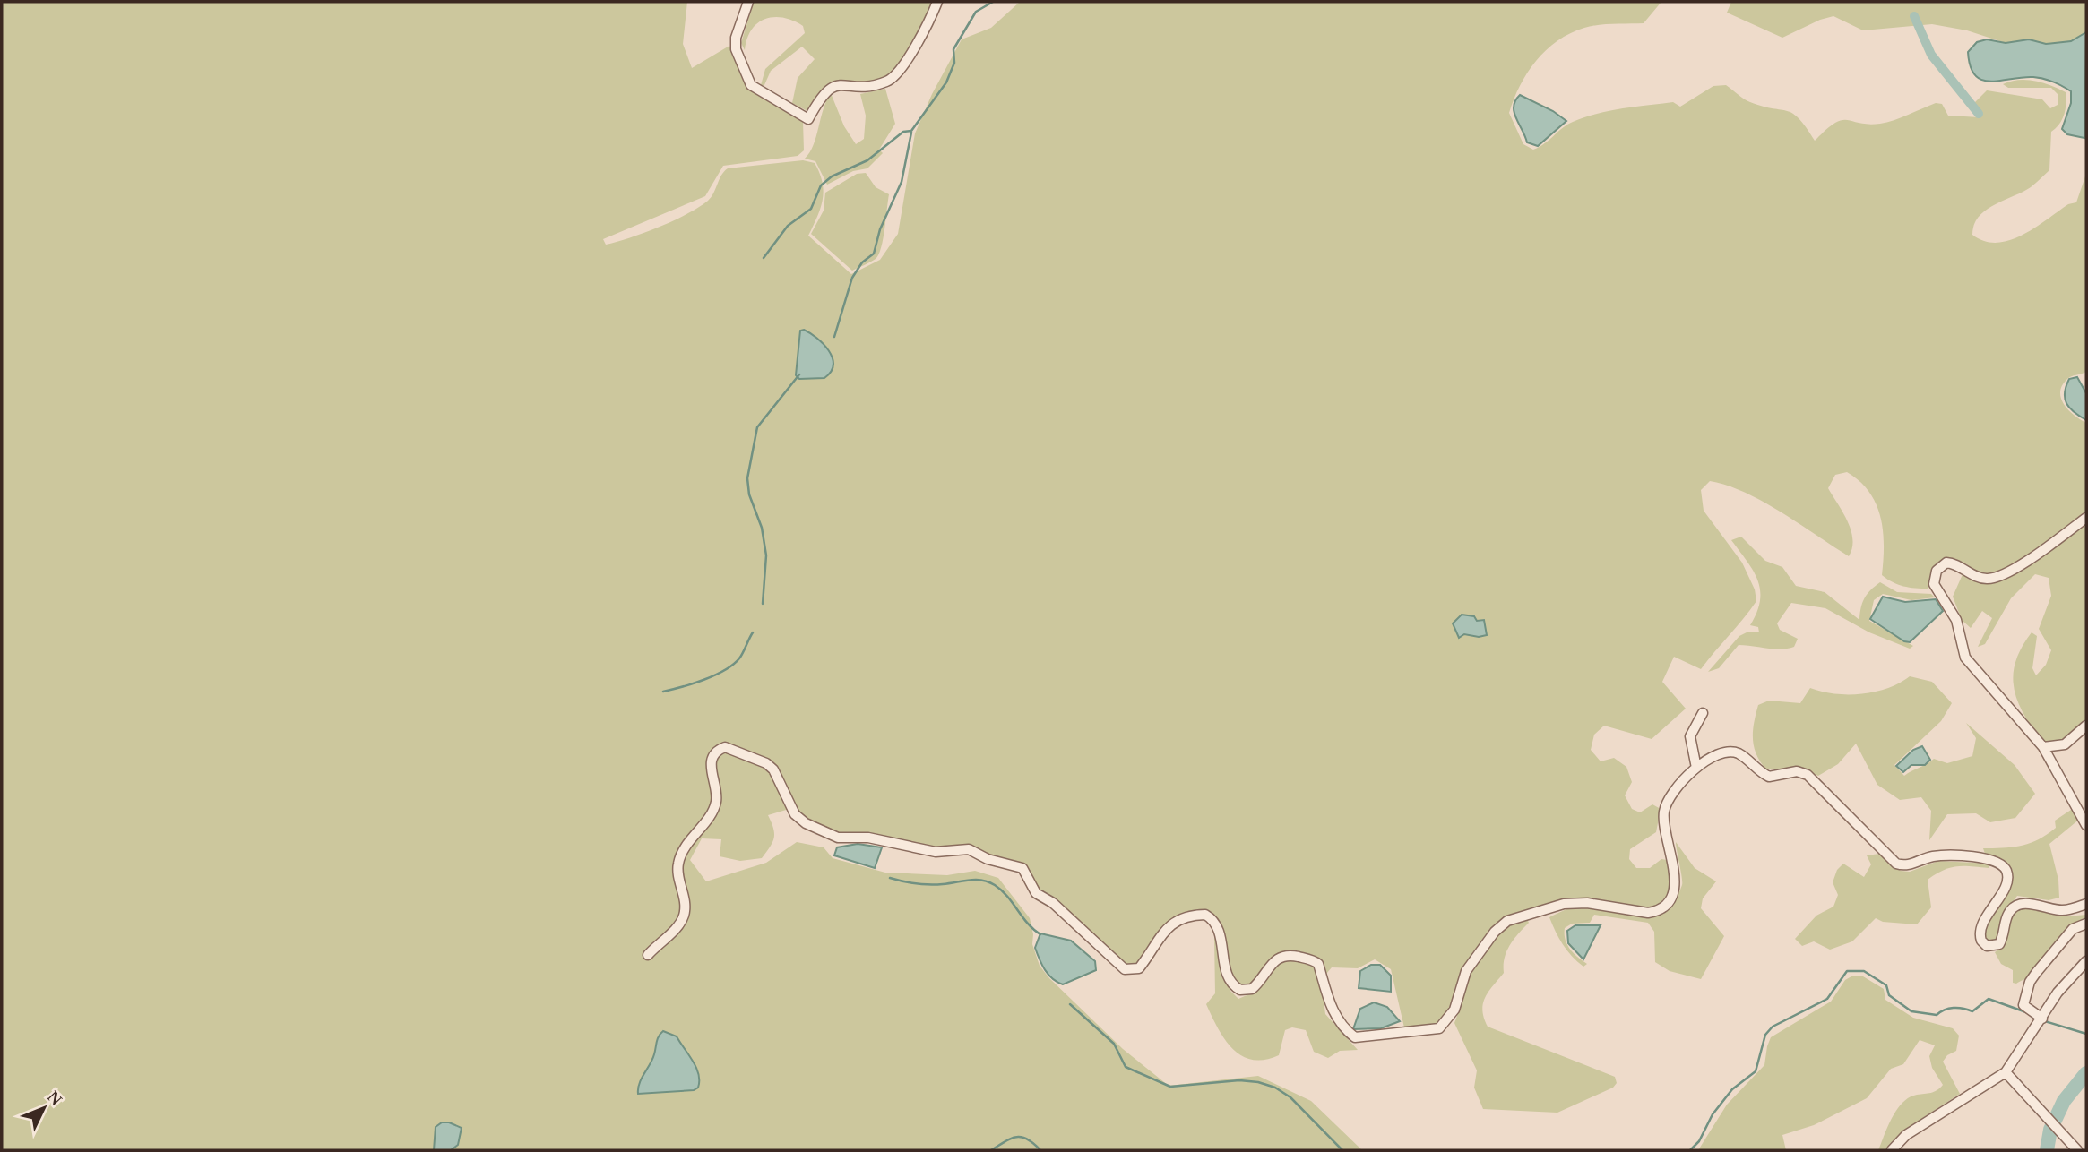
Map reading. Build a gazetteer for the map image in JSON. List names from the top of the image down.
{
  "north": "top right"
}
